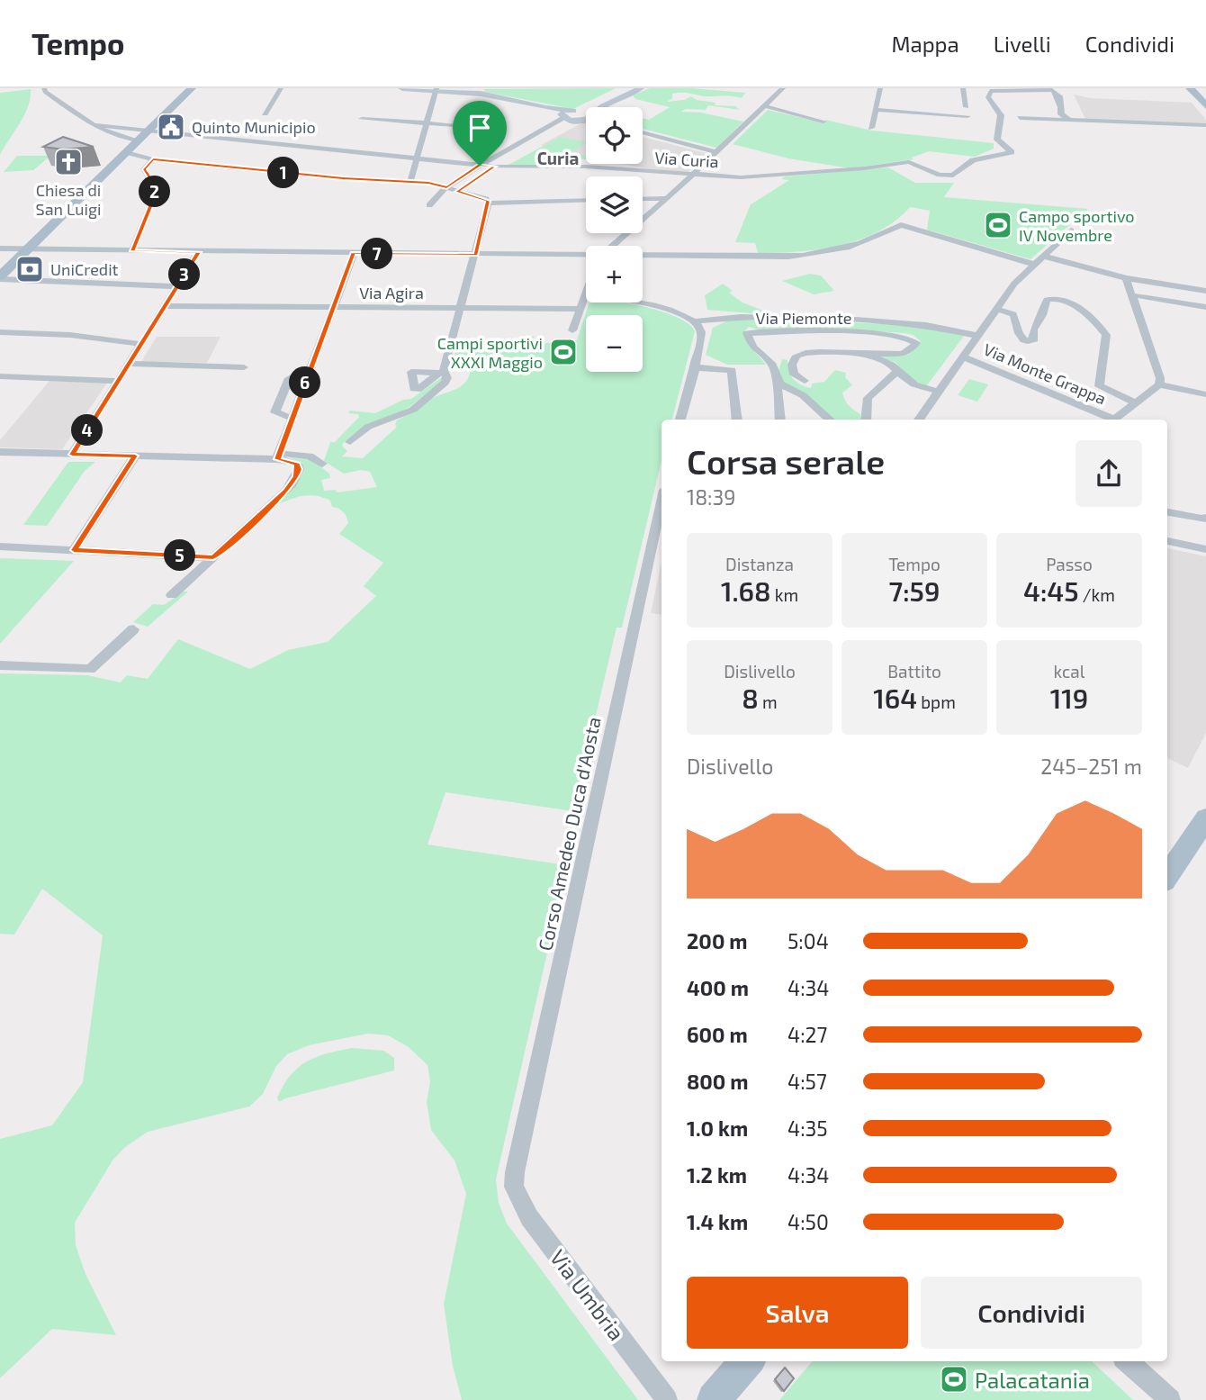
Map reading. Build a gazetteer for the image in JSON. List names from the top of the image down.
{
  "streets": {
    "street": [
      "Via Curia",
      "Via Agira",
      "Via Piemonte",
      "Via Monte Grappa",
      "Corso Amedeo Duca d'Aosta",
      "Via Umbria"
    ]
  },
  "crossings": [
    ["Corso Amedeo Duca d'Aosta", "Via Umbria"]
  ],
  "districts": ["Curia"],
  "places": {
    "public building": ["Quinto Municipio"],
    "church": ["Chiesa di San Luigi"],
    "sports": ["Campo sportivo IV Novembre", "Campi sportivi XXXI Maggio", "Palacatania"],
    "bank": ["UniCredit"]
  },
  "page": {
    "header": "Tempo",
    "nav": ["Mappa", "Livelli", "Condividi"],
    "map_buttons": ["+", "−"],
    "pins": [
      "1",
      "2",
      "7",
      "3",
      "6",
      "4",
      "5"
    ],
    "heading": ["Corsa serale", "18:39"],
    "stats": [
      ["Distanza", "1.68 km"],
      ["Tempo", "7:59"],
      ["Passo", "4:45 /km"],
      ["Dislivello", "8 m"],
      ["Battito", "164 bpm"],
      ["kcal", "119"]
    ],
    "chart": ["Dislivello", "245–251 m"],
    "list": [
      {
        "name": "200 m",
        "note": "5:04"
      },
      {
        "name": "400 m",
        "note": "4:34"
      },
      {
        "name": "600 m",
        "note": "4:27"
      },
      {
        "name": "800 m",
        "note": "4:57"
      },
      {
        "name": "1.0 km",
        "note": "4:35"
      },
      {
        "name": "1.2 km",
        "note": "4:34"
      },
      {
        "name": "1.4 km",
        "note": "4:50"
      }
    ],
    "buttons": ["Salva", "Condividi"]
  }
}
